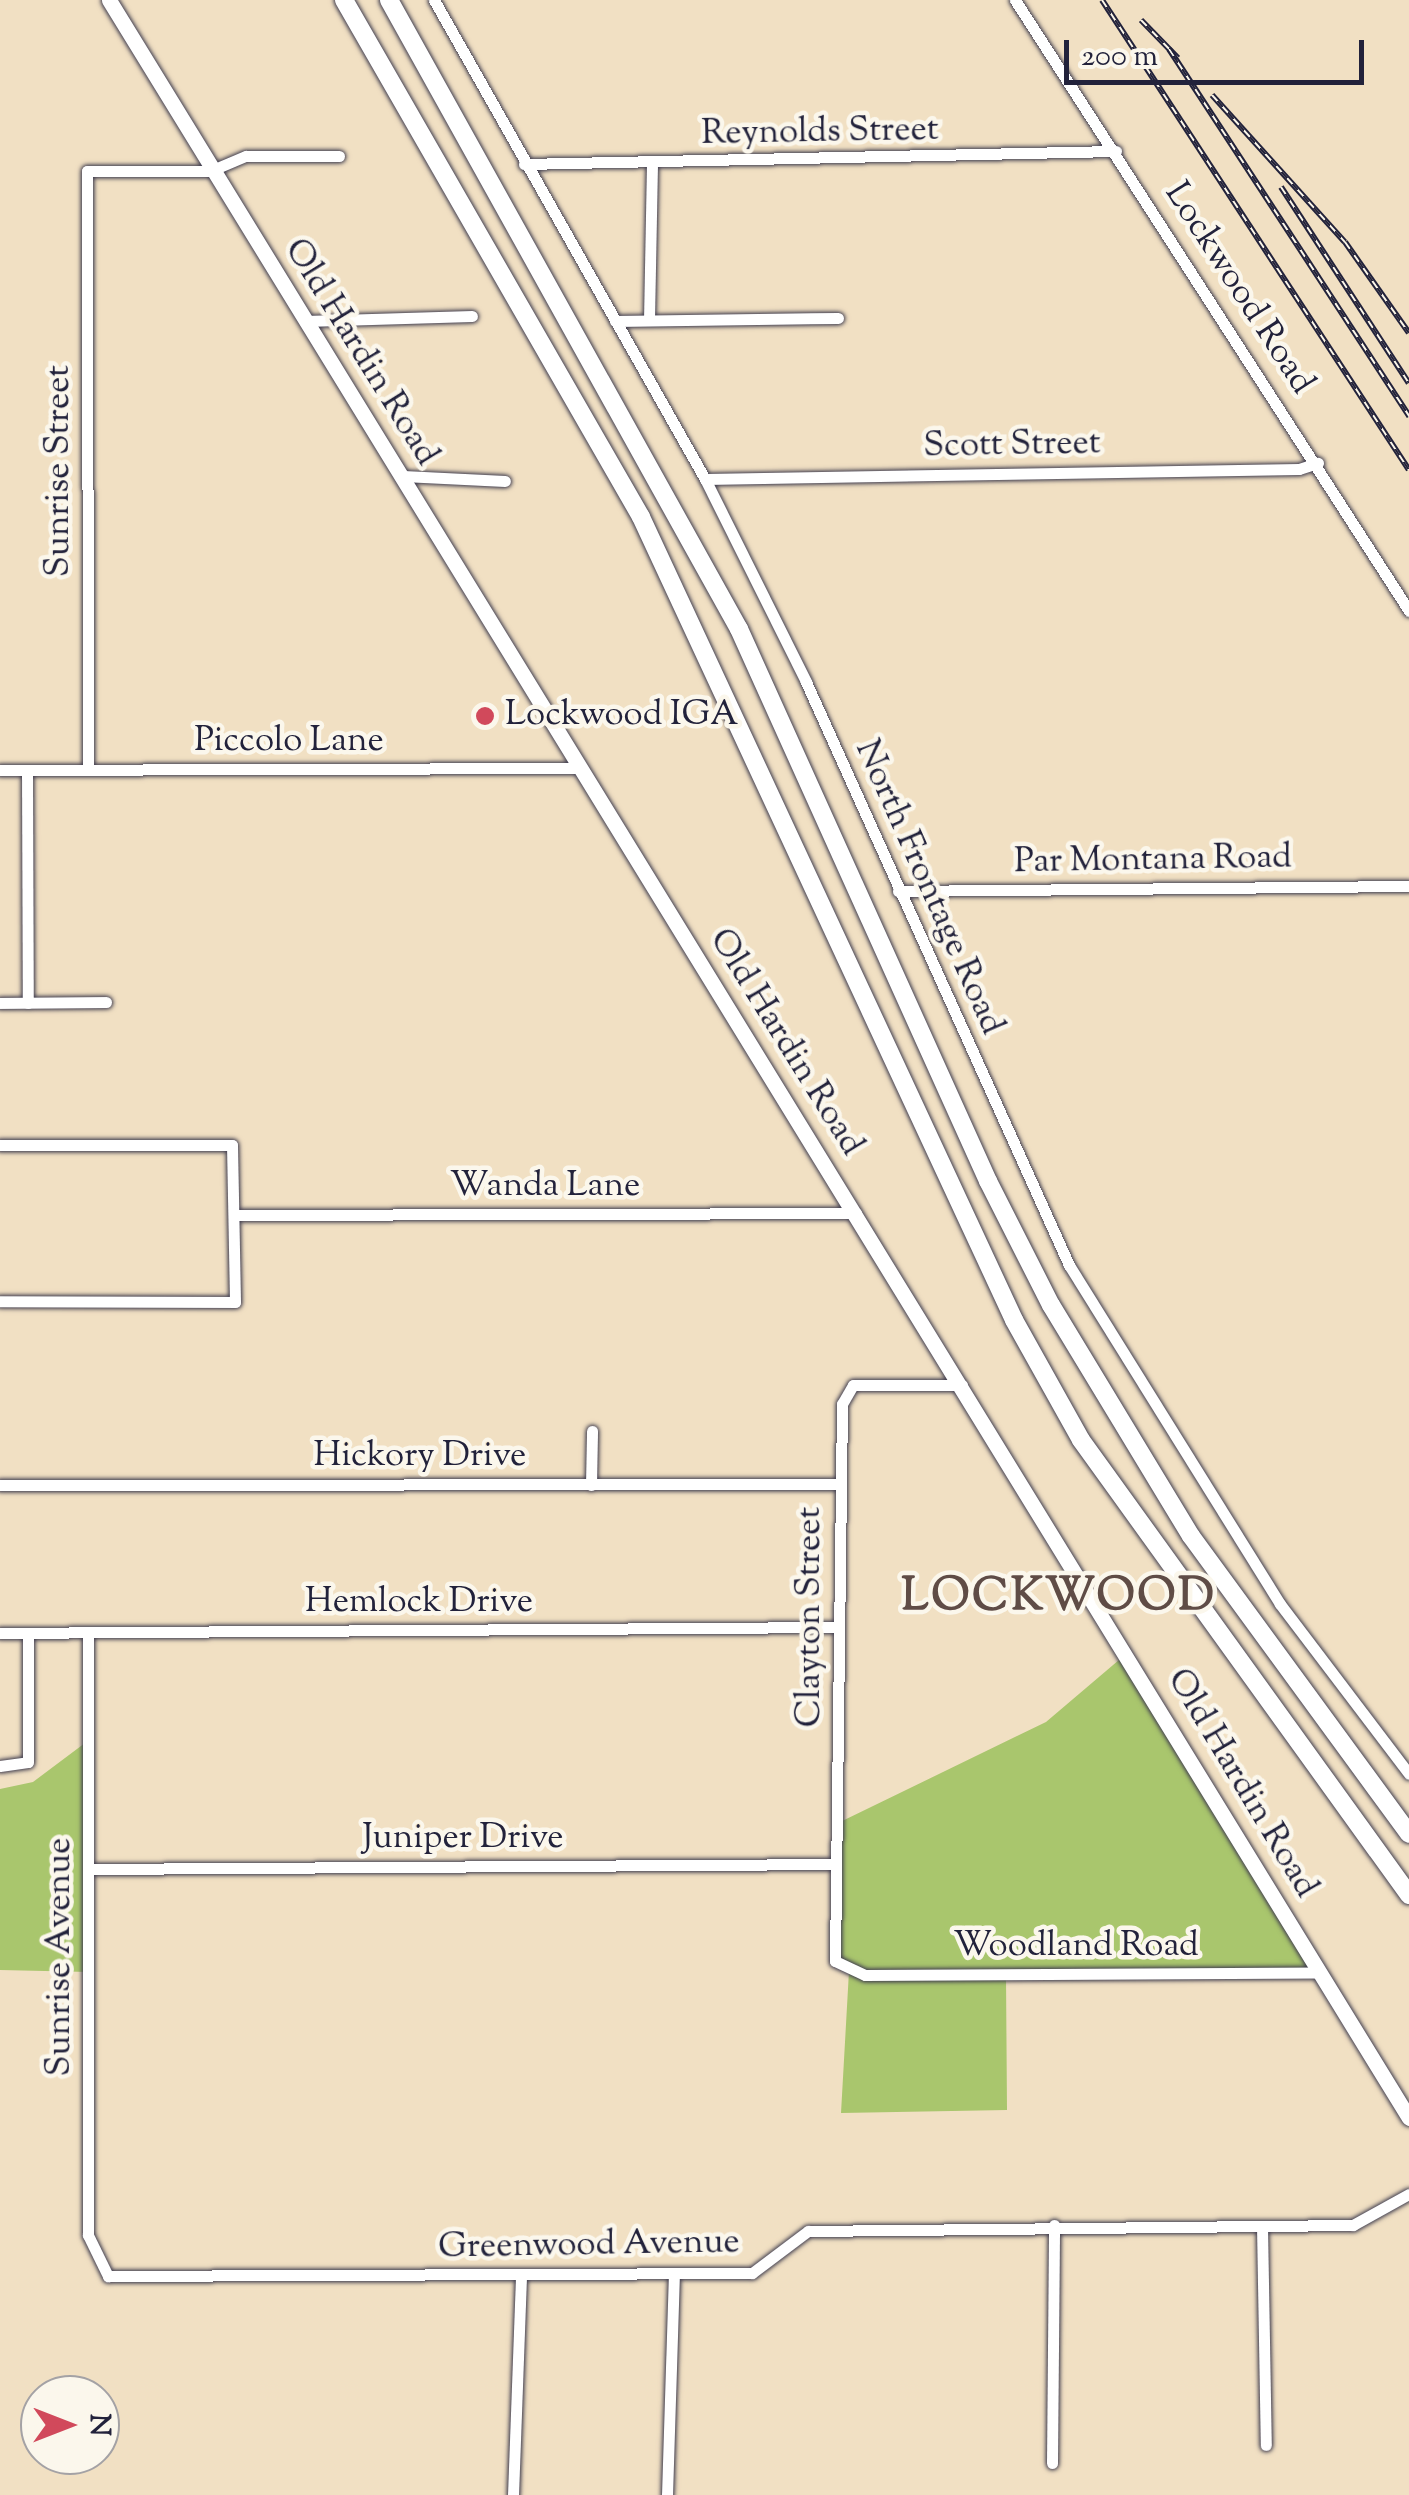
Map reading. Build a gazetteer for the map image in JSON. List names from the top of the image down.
{
  "streets": {
    "main road": ["Old Hardin Road"],
    "street": [
      "Reynolds Street",
      "Lockwood Road",
      "Scott Street",
      "Sunrise Street",
      "Piccolo Lane",
      "Par Montana Road",
      "North Frontage Road",
      "Wanda Lane",
      "Hickory Drive",
      "Hemlock Drive",
      "Clayton Street",
      "Juniper Drive",
      "Woodland Road",
      "Sunrise Avenue",
      "Greenwood Avenue"
    ]
  },
  "crossings": [
    ["Reynolds Street", "Lockwood Road"],
    ["Reynolds Street", "North Frontage Road"],
    ["Lockwood Road", "Scott Street"],
    ["Old Hardin Road", "Sunrise Street"],
    ["Old Hardin Road", "Piccolo Lane"],
    ["Old Hardin Road", "Wanda Lane"],
    ["Old Hardin Road", "Clayton Street"],
    ["Old Hardin Road", "Woodland Road"],
    ["Scott Street", "North Frontage Road"],
    ["Sunrise Street", "Piccolo Lane"],
    ["Par Montana Road", "North Frontage Road"],
    ["Hickory Drive", "Clayton Street"],
    ["Hemlock Drive", "Clayton Street"],
    ["Hemlock Drive", "Sunrise Avenue"],
    ["Clayton Street", "Juniper Drive"],
    ["Clayton Street", "Woodland Road"],
    ["Juniper Drive", "Sunrise Avenue"],
    ["Sunrise Avenue", "Greenwood Avenue"]
  ],
  "districts": ["LOCKWOOD"],
  "places": ["Lockwood IGA"],
  "scale_bar": "200 m",
  "north": "right"
}
